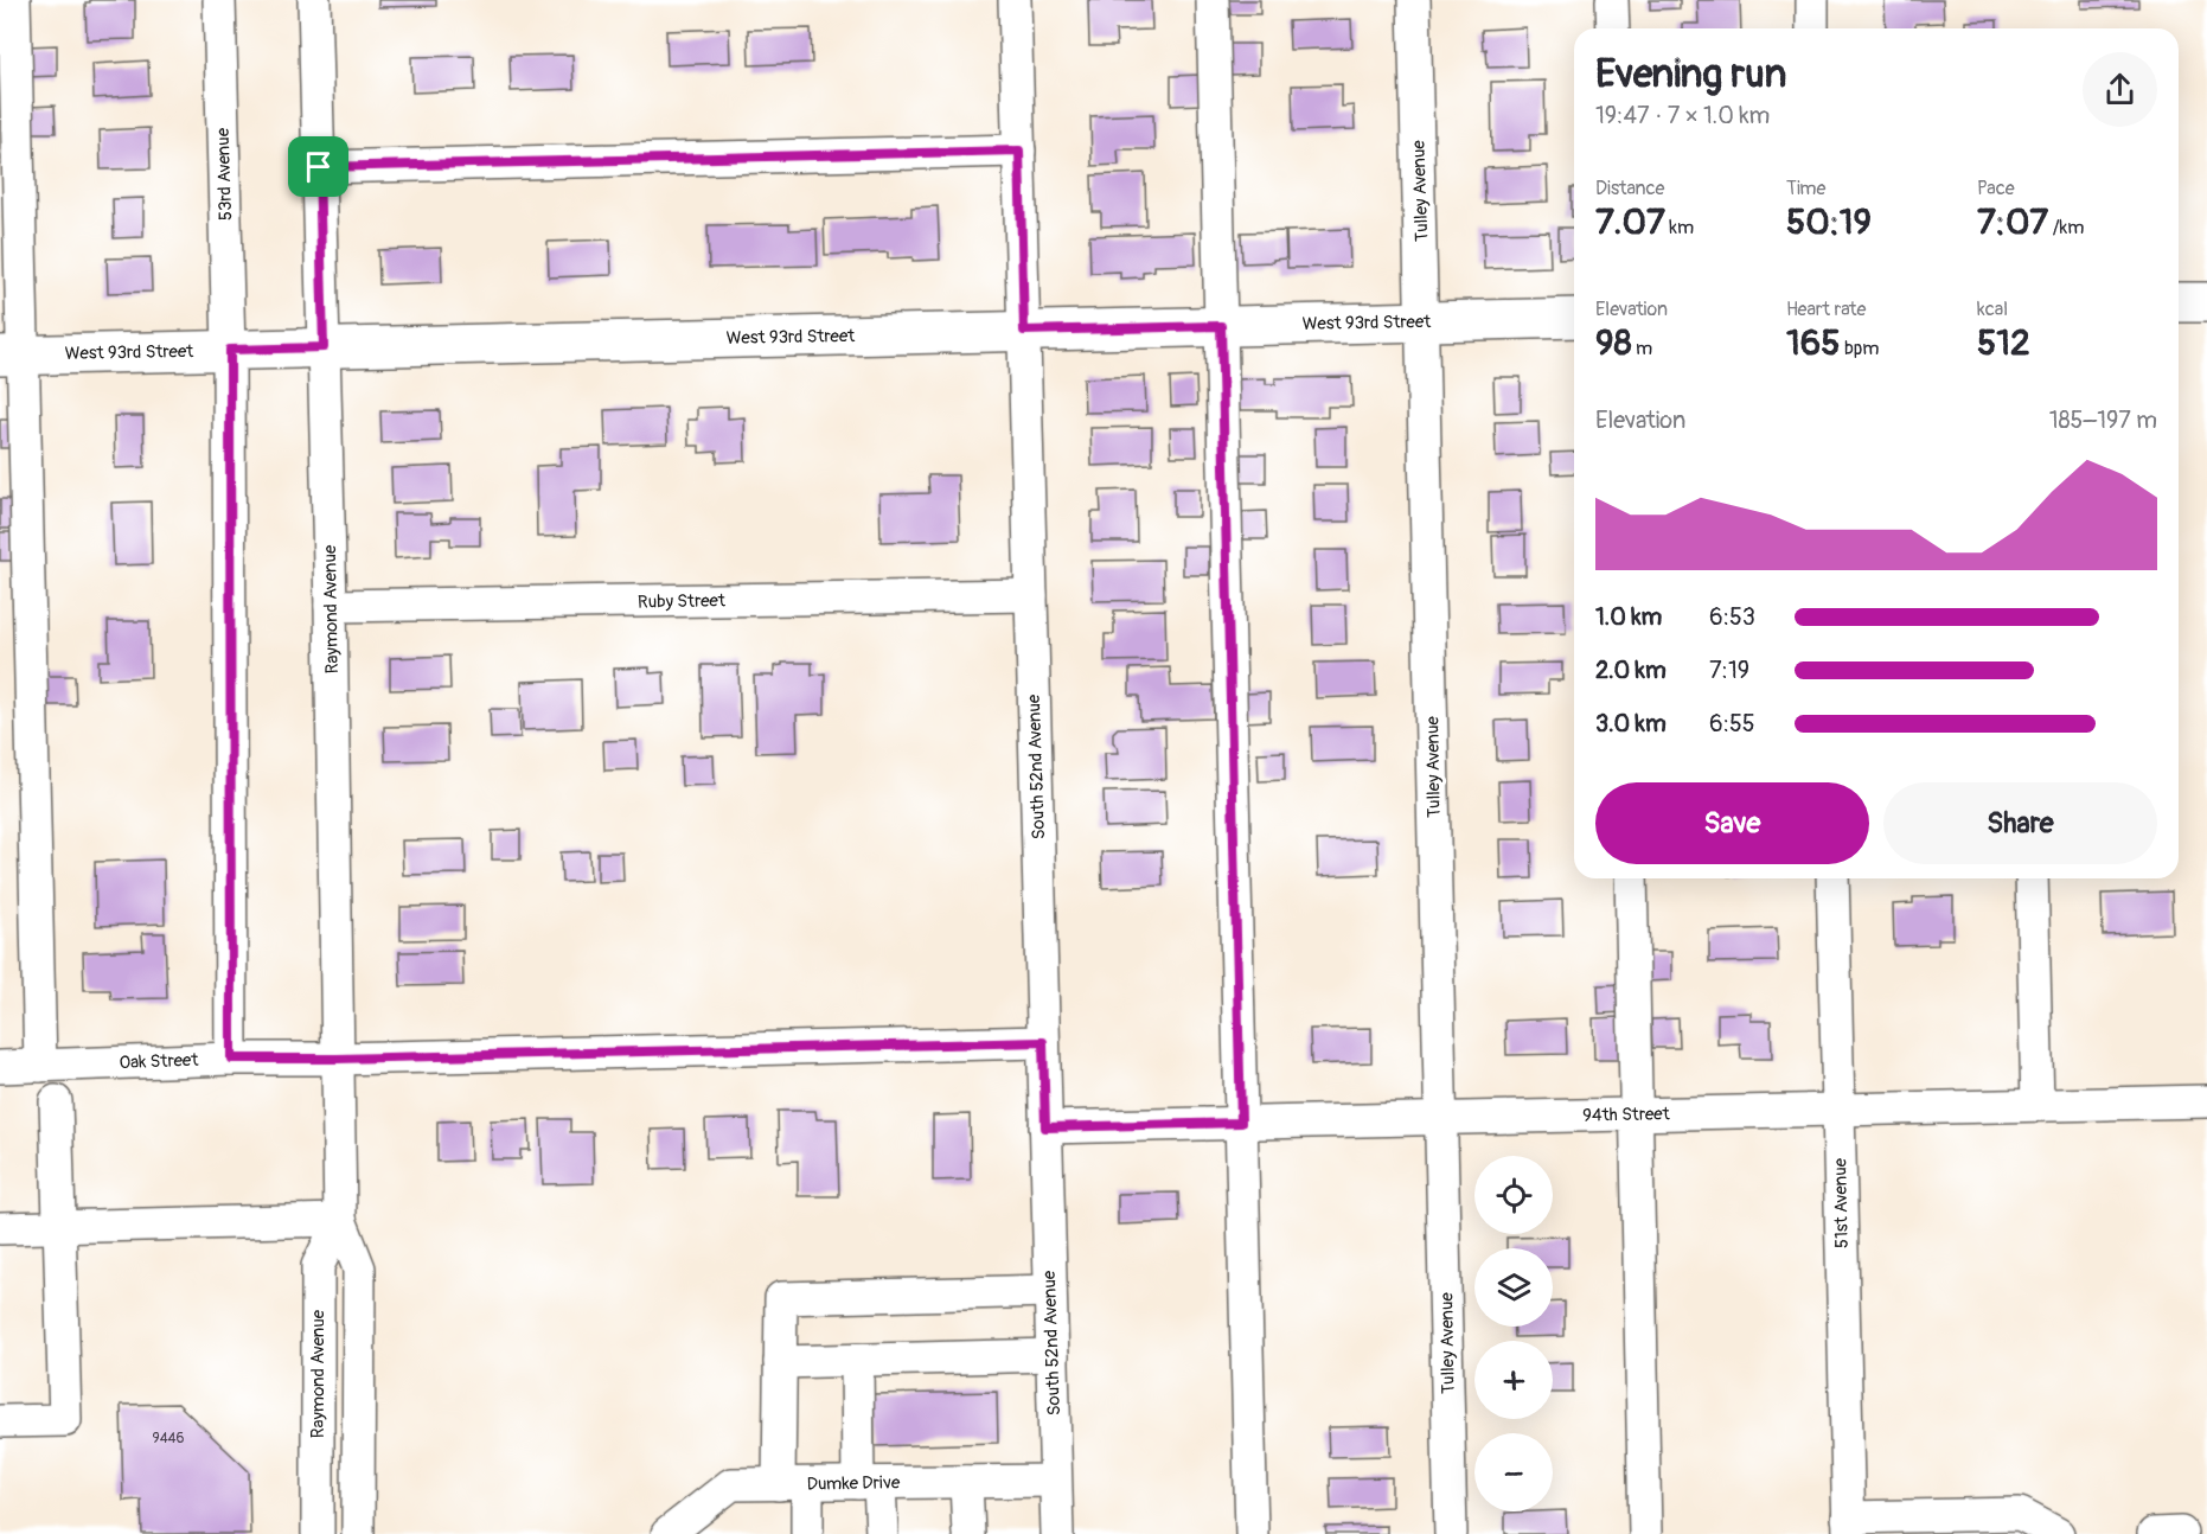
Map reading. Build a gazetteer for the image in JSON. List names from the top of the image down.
{
  "streets": {
    "main road": ["West 93rd Street"],
    "street": [
      "53rd Avenue",
      "Tulley Avenue",
      "Ruby Street",
      "Raymond Avenue",
      "South 52nd Avenue",
      "Oak Street",
      "94th Street",
      "51st Avenue",
      "Dumke Drive"
    ]
  },
  "crossings": [
    ["53rd Avenue", "West 93rd Street"],
    ["53rd Avenue", "Oak Street"],
    ["Tulley Avenue", "West 93rd Street"],
    ["Tulley Avenue", "94th Street"],
    ["West 93rd Street", "Raymond Avenue"],
    ["West 93rd Street", "South 52nd Avenue"],
    ["Ruby Street", "Raymond Avenue"],
    ["Ruby Street", "South 52nd Avenue"],
    ["Raymond Avenue", "Oak Street"],
    ["South 52nd Avenue", "Oak Street"],
    ["South 52nd Avenue", "94th Street"],
    ["South 52nd Avenue", "Dumke Drive"],
    ["94th Street", "51st Avenue"]
  ],
  "house_numbers": ["9446"],
  "page": {
    "heading": ["Evening run", "19:47 · 7 × 1.0 km"],
    "stats": [
      ["Distance", "7.07 km"],
      ["Time", "50:19"],
      ["Pace", "7:07 /km"],
      ["Elevation", "98 m"],
      ["Heart rate", "165 bpm"],
      ["kcal", "512"]
    ],
    "chart": ["Elevation", "185–197 m"],
    "list": [
      {
        "name": "1.0 km",
        "note": "6:53"
      },
      {
        "name": "2.0 km",
        "note": "7:19"
      },
      {
        "name": "3.0 km",
        "note": "6:55"
      }
    ],
    "buttons": ["Save", "Share"],
    "map_buttons": ["+", "−"]
  }
}
